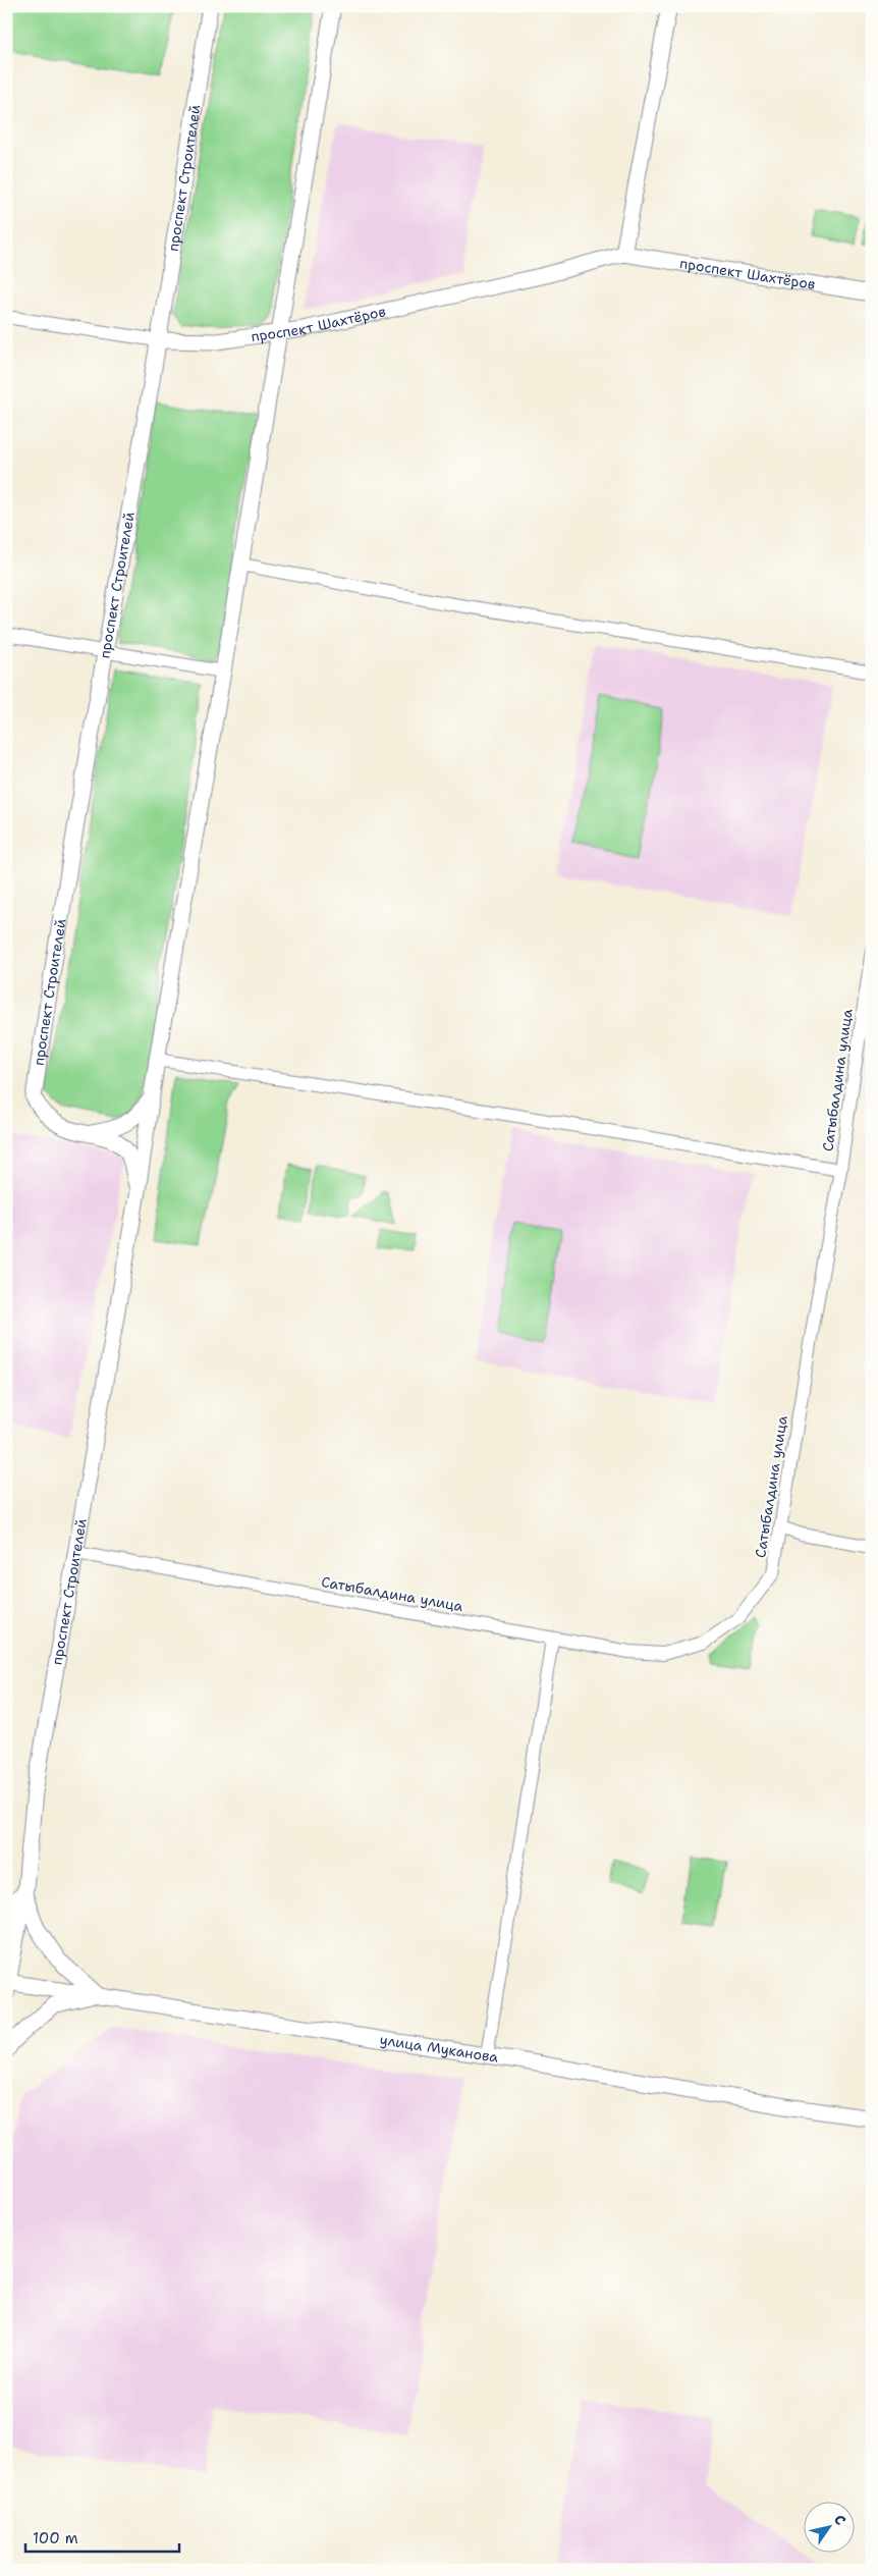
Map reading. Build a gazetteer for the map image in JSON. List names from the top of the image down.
{
  "streets": {
    "main road": ["проспект Строителей", "проспект Шахтёров", "улица Муканова"],
    "street": ["Сатыбалдина улица"]
  },
  "crossings": [
    ["проспект Строителей", "проспект Шахтёров"],
    ["проспект Строителей", "Сатыбалдина улица"],
    ["проспект Строителей", "улица Муканова"]
  ],
  "scale_bar": "100 m",
  "north": "top right"
}
